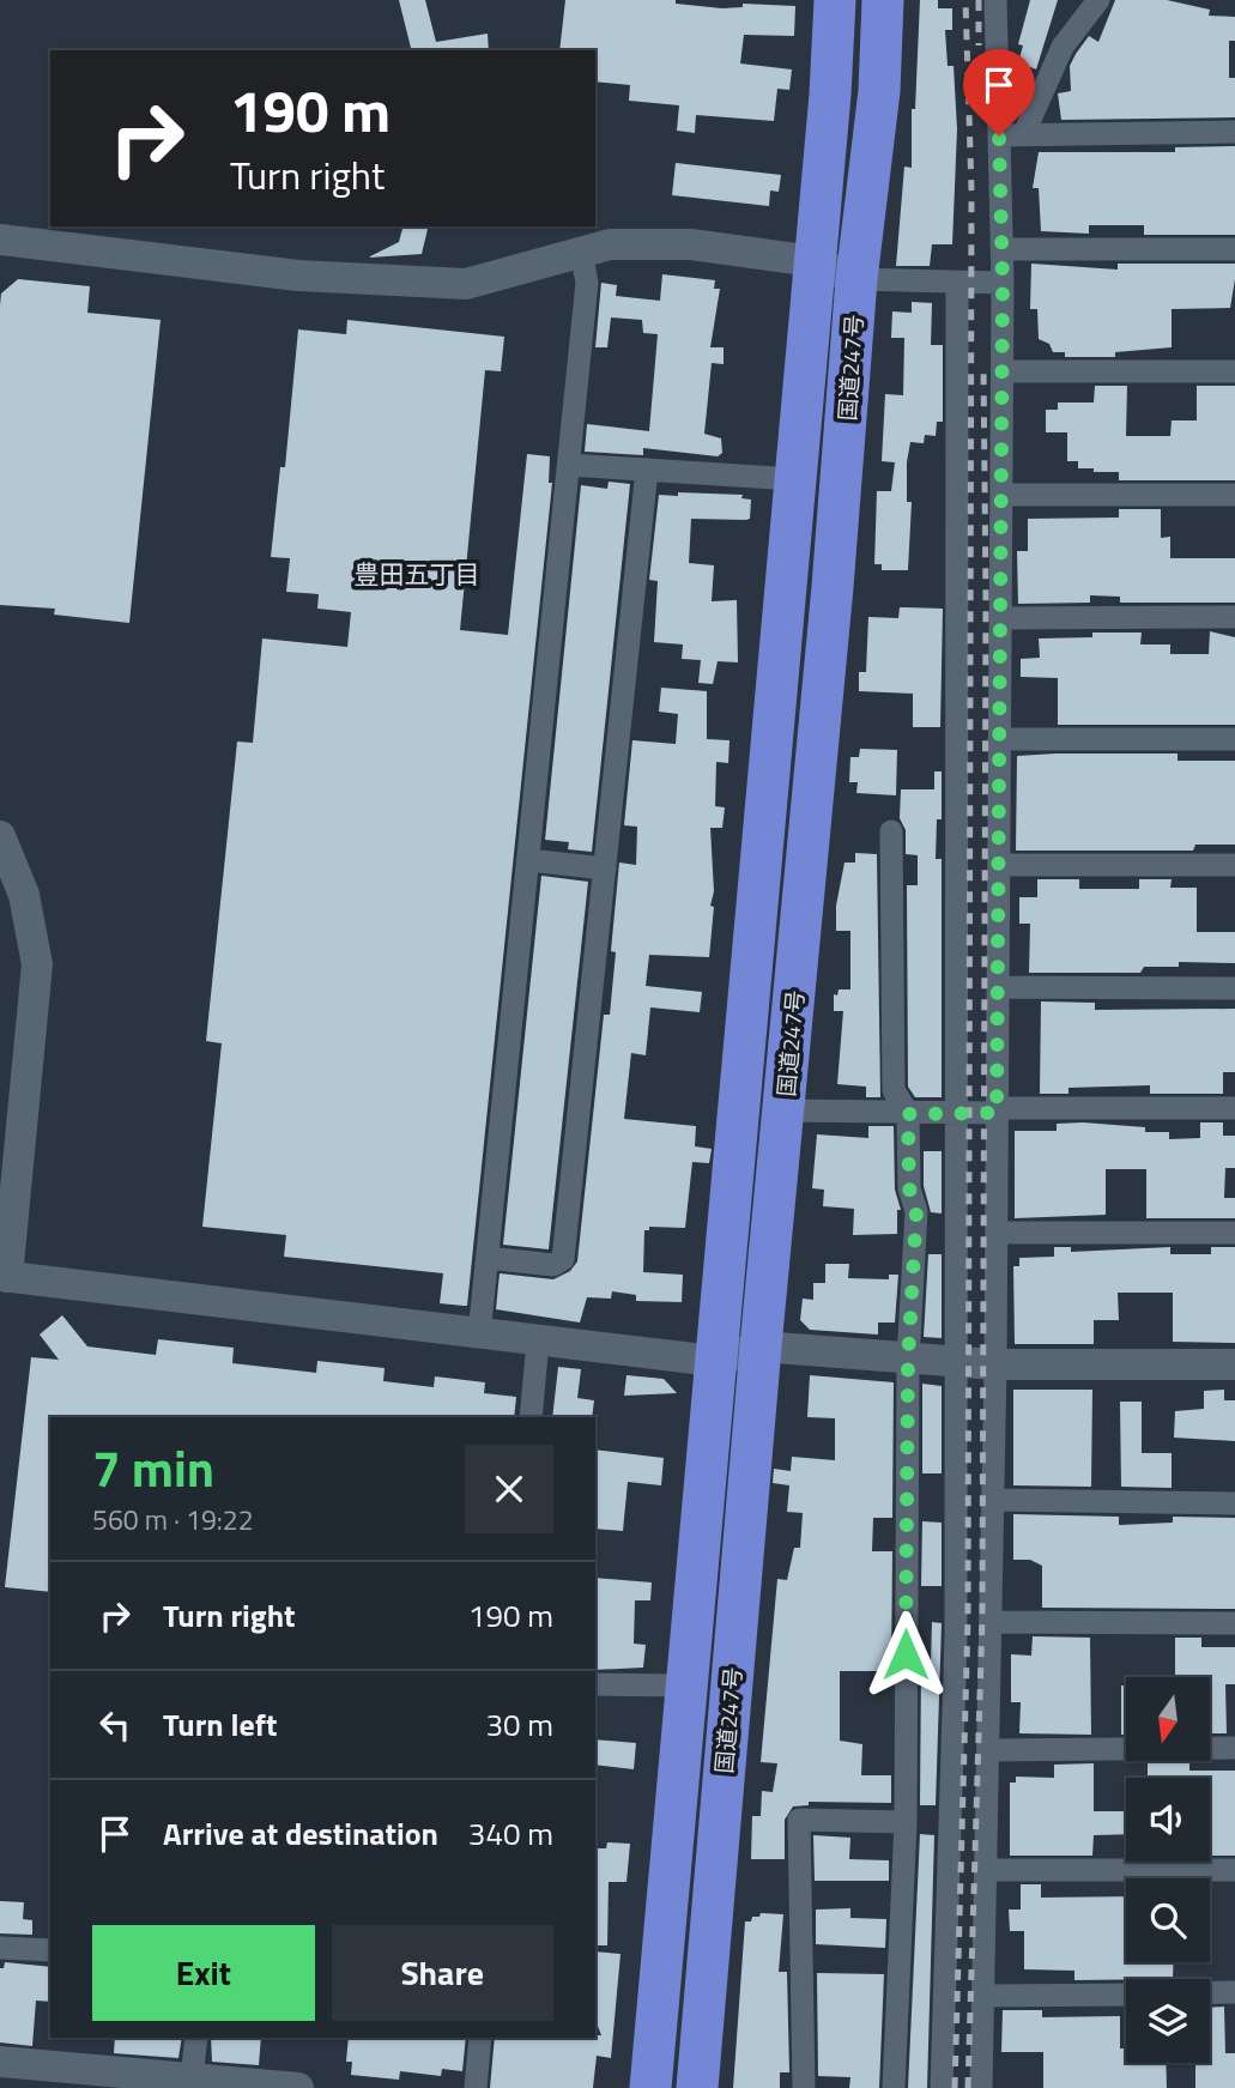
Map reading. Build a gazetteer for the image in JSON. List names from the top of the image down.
{
  "streets": {
    "highway": ["国道247号"]
  },
  "districts": ["豊田五丁目"],
  "north": "bottom",
  "page": {
    "turn": ["190 m", "Turn right"],
    "heading": ["7 min", "560 m · 19:22"],
    "list": [
      {
        "name": "Turn right",
        "value": "190 m"
      },
      {
        "name": "Turn left",
        "value": "30 m"
      },
      {
        "name": "Arrive at destination",
        "value": "340 m"
      }
    ],
    "buttons": ["Exit", "Share"]
  }
}
